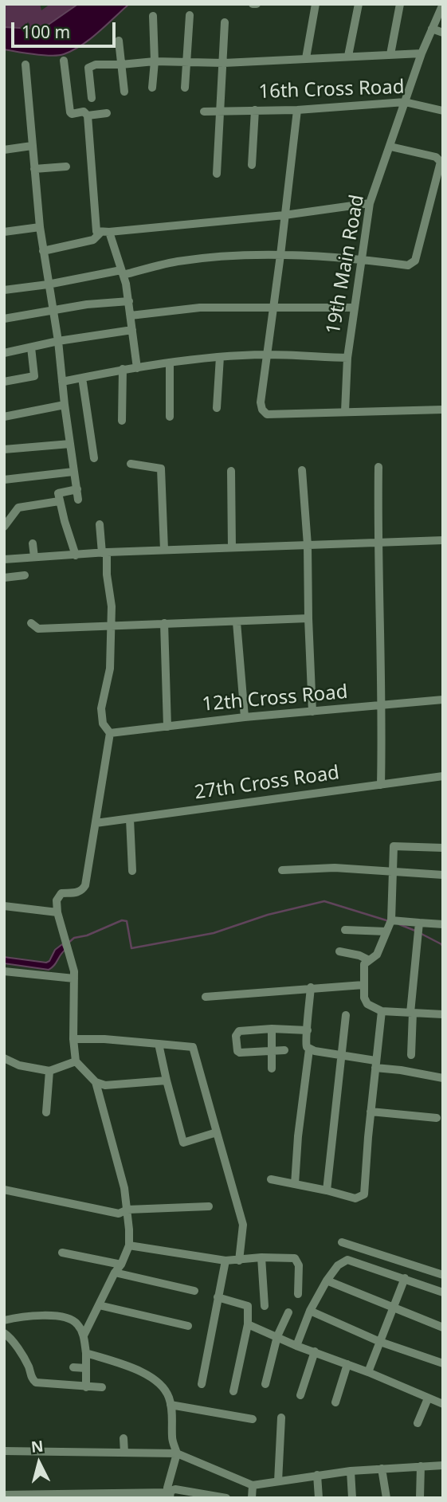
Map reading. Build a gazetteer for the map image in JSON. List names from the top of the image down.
{
  "streets": {
    "street": [
      "16th Cross Road",
      "19th Main Road",
      "12th Cross Road",
      "27th Cross Road"
    ]
  },
  "crossings": [
    ["16th Cross Road", "19th Main Road"]
  ],
  "scale_bar": "100 m",
  "north": "top"
}
